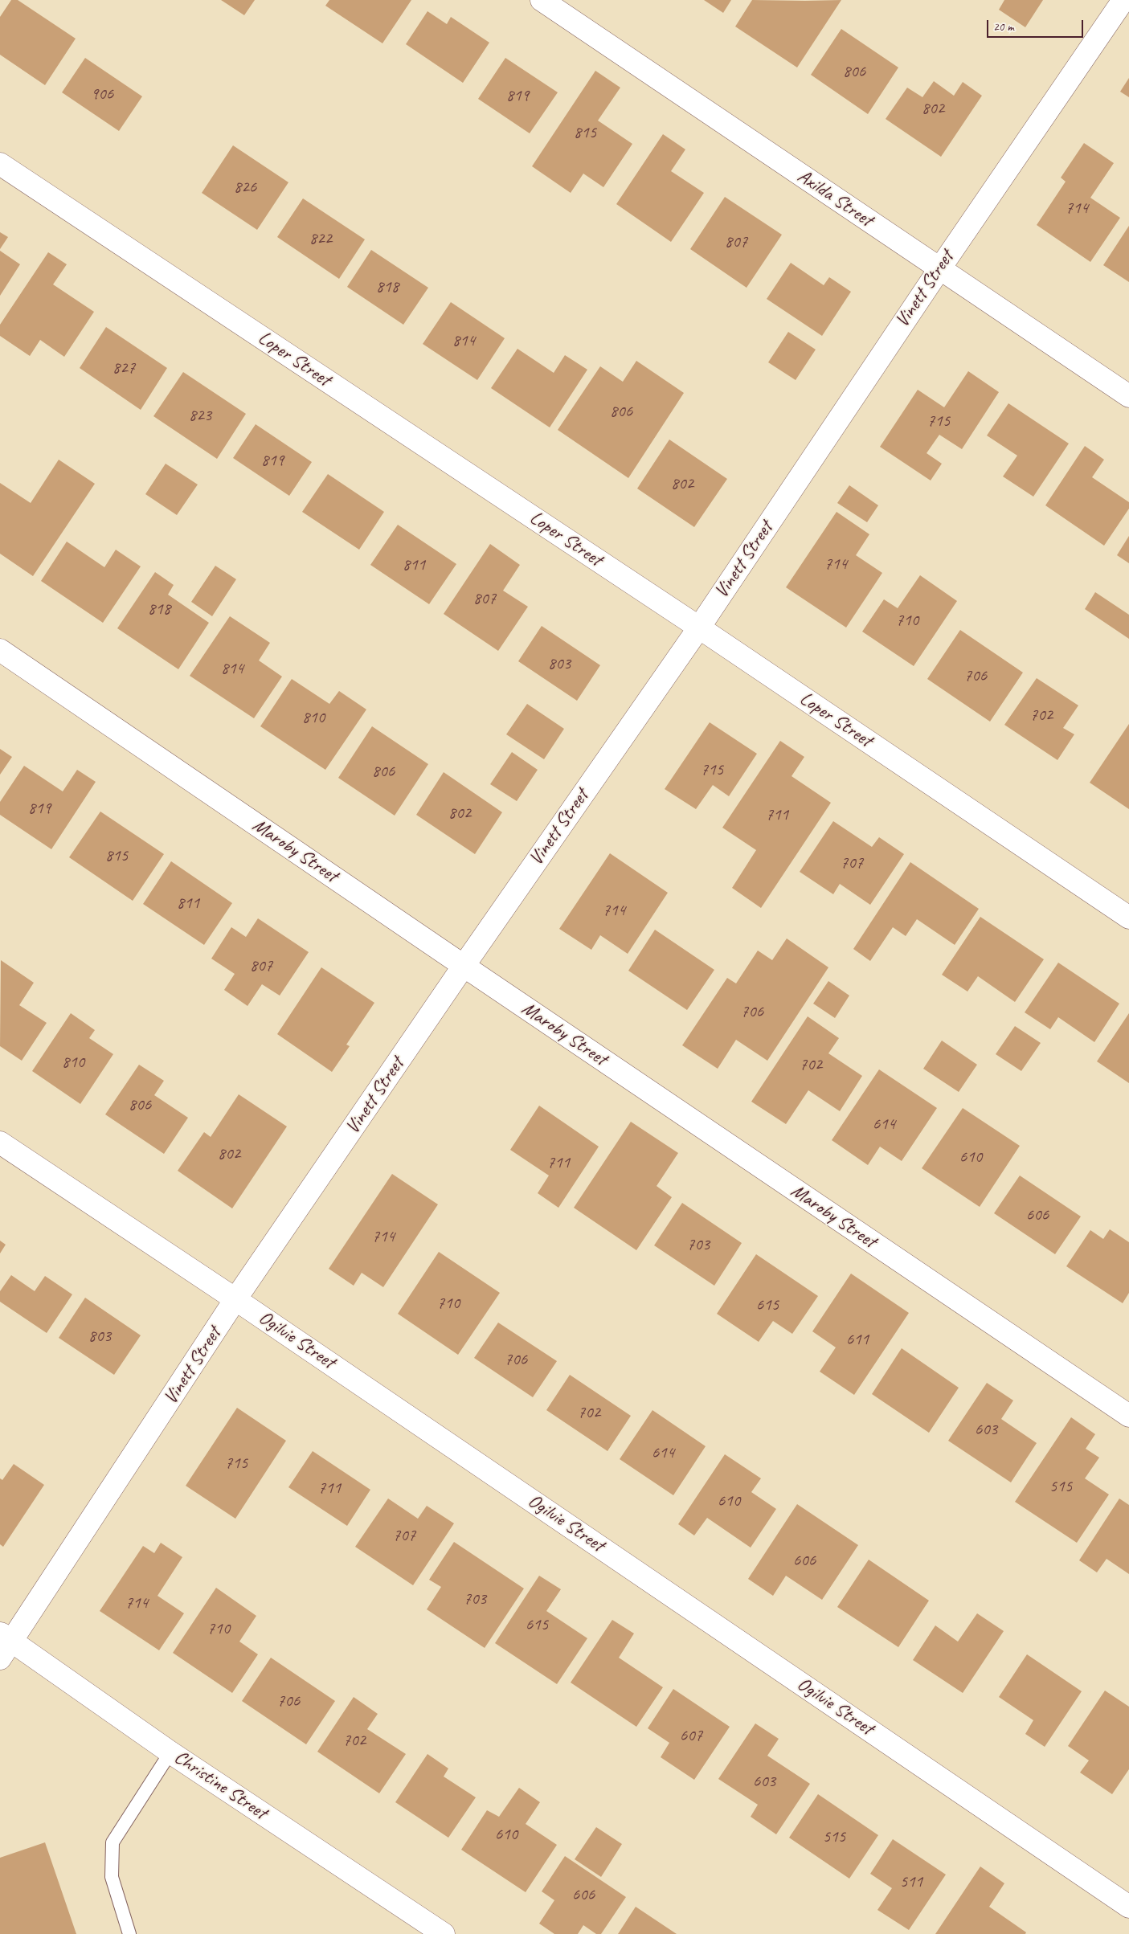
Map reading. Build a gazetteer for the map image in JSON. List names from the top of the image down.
{
  "streets": {
    "street": [
      "Axilda Street",
      "Vinett Street",
      "Loper Street",
      "Maroby Street",
      "Ogilvie Street",
      "Christine Street"
    ]
  },
  "crossings": [
    ["Axilda Street", "Vinett Street"],
    ["Vinett Street", "Loper Street"],
    ["Vinett Street", "Maroby Street"],
    ["Vinett Street", "Ogilvie Street"],
    ["Vinett Street", "Christine Street"]
  ],
  "house_numbers": [
    "806",
    "906",
    "819",
    "802",
    "815",
    "826",
    "714",
    "822",
    "807",
    "818",
    "814",
    "827",
    "806",
    "823",
    "715",
    "819",
    "802",
    "714",
    "811",
    "807",
    "818",
    "710",
    "803",
    "814",
    "706",
    "702",
    "810",
    "715",
    "806",
    "819",
    "802",
    "711",
    "815",
    "707",
    "811",
    "714",
    "807",
    "706",
    "810",
    "702",
    "806",
    "614",
    "802",
    "610",
    "711",
    "606",
    "714",
    "703",
    "710",
    "615",
    "803",
    "611",
    "706",
    "702",
    "603",
    "614",
    "715",
    "515",
    "711",
    "610",
    "707",
    "606",
    "703",
    "714",
    "615",
    "710",
    "706",
    "607",
    "702",
    "603",
    "610",
    "515",
    "511",
    "606"
  ],
  "scale_bar": "20 m"
}
